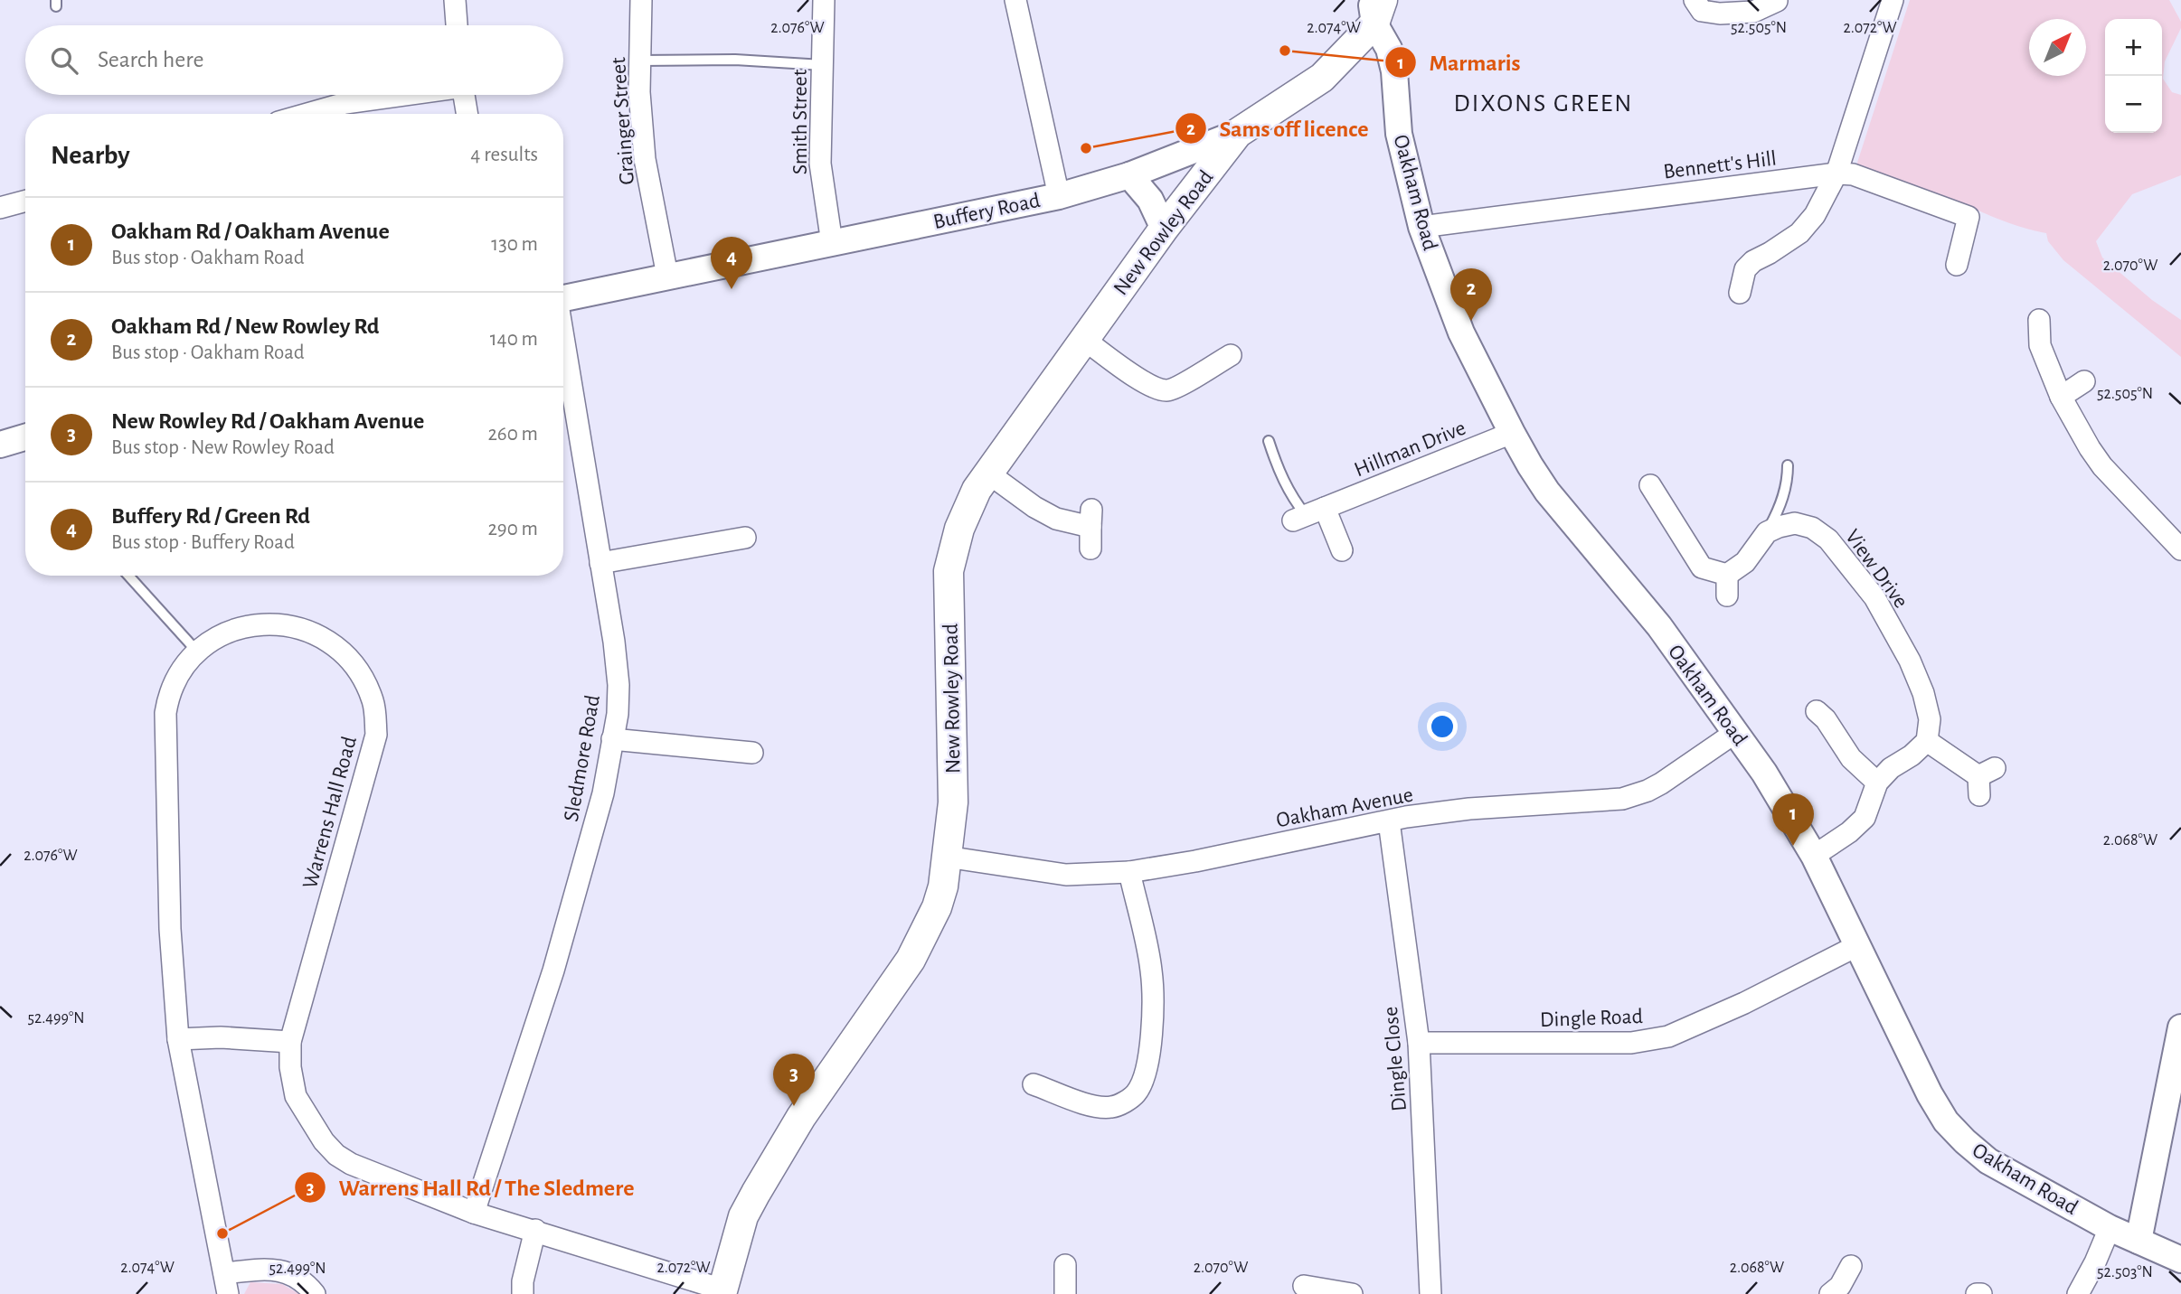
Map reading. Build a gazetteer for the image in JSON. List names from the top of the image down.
{
  "streets": {
    "main road": ["Buffery Road", "New Rowley Road"],
    "street": [
      "Grainger Street",
      "Smith Street",
      "Bennett's Hill",
      "Oakham Road",
      "Hillman Drive",
      "View Drive",
      "Sledmore Road",
      "Oakham Avenue",
      "Warrens Hall Road",
      "Dingle Road",
      "Dingle Close"
    ]
  },
  "crossings": [
    ["Grainger Street", "Buffery Road"],
    ["Smith Street", "Buffery Road"],
    ["Bennett's Hill", "Oakham Road"],
    ["Oakham Road", "Buffery Road"],
    ["Oakham Road", "Hillman Drive"],
    ["Oakham Road", "Oakham Avenue"],
    ["Oakham Road", "Dingle Road"],
    ["Buffery Road", "New Rowley Road"],
    ["New Rowley Road", "Oakham Avenue"],
    ["New Rowley Road", "Warrens Hall Road"],
    ["Sledmore Road", "Warrens Hall Road"],
    ["Oakham Avenue", "Dingle Close"],
    ["Dingle Road", "Dingle Close"]
  ],
  "districts": ["DIXONS GREEN"],
  "places": ["Marmaris", "Sams off licence", "Warrens Hall Rd / The Sledmere"],
  "north": "top right",
  "page": {
    "map_buttons": ["+", "−"],
    "search": "Search here",
    "heading": ["Nearby", "4 results"],
    "list": [
      {
        "mark": "1",
        "name": "Oakham Rd / Oakham Avenue",
        "note": "Bus stop · Oakham Road",
        "value": "130 m"
      },
      {
        "mark": "2",
        "name": "Oakham Rd / New Rowley Rd",
        "note": "Bus stop · Oakham Road",
        "value": "140 m"
      },
      {
        "mark": "3",
        "name": "New Rowley Rd / Oakham Avenue",
        "note": "Bus stop · New Rowley Road",
        "value": "260 m"
      },
      {
        "mark": "4",
        "name": "Buffery Rd / Green Rd",
        "note": "Bus stop · Buffery Road",
        "value": "290 m"
      }
    ],
    "pins": [
      "4",
      "2",
      "1",
      "3"
    ]
  },
  "coordinates": [
    "52.505°N",
    "2.076°W",
    "2.074°W",
    "2.072°W",
    "2.070°W",
    "2.068°W",
    "52.499°N",
    "52.503°N"
  ]
}
